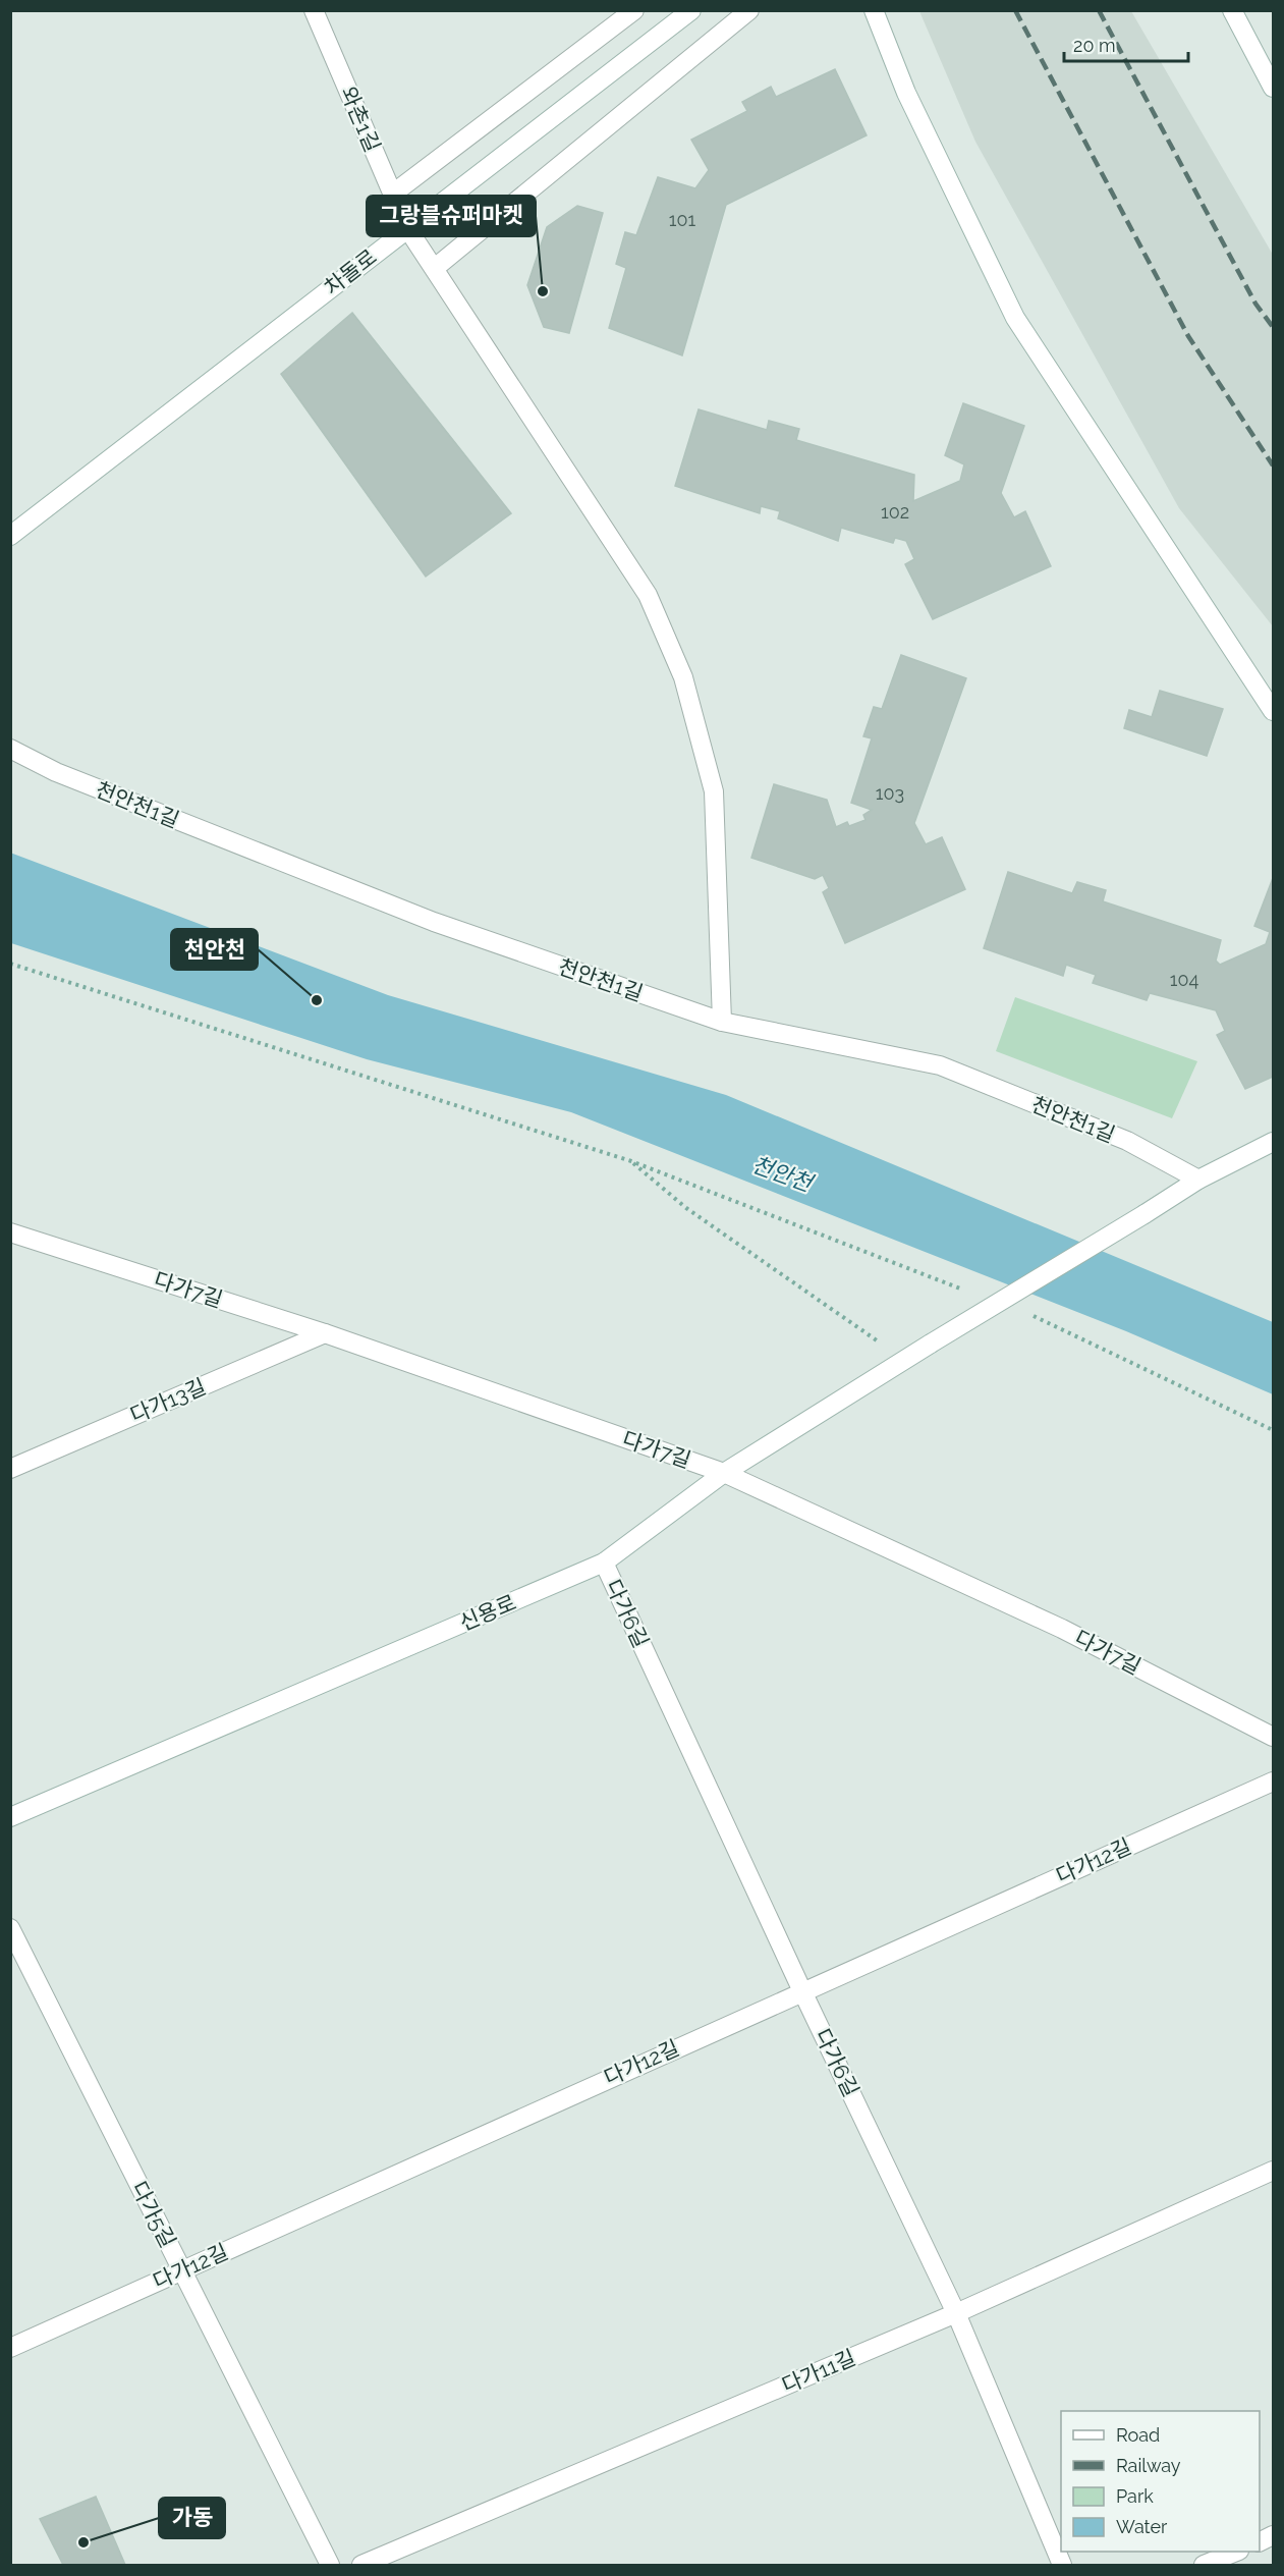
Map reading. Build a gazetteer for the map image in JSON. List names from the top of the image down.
{
  "streets": {
    "street": [
      "와촌1길",
      "차돌로",
      "천안천1길",
      "다가7길",
      "다가13길",
      "신용로",
      "다가6길",
      "다가12길",
      "다가5길",
      "다가11길"
    ]
  },
  "crossings": [
    ["와촌1길", "차돌로"],
    ["와촌1길", "천안천1길"],
    ["천안천1길", "신용로"],
    ["다가7길", "다가13길"],
    ["다가7길", "신용로"],
    ["신용로", "다가6길"],
    ["다가6길", "다가12길"],
    ["다가6길", "다가11길"],
    ["다가12길", "다가5길"]
  ],
  "water": ["천안천"],
  "places": ["그랑블슈퍼마켓", "천안천", "가동"],
  "house_numbers": [
    "101",
    "102",
    "103",
    "104"
  ],
  "legend": [
    "Road",
    "Railway",
    "Park",
    "Water"
  ],
  "scale_bar": "20 m"
}
